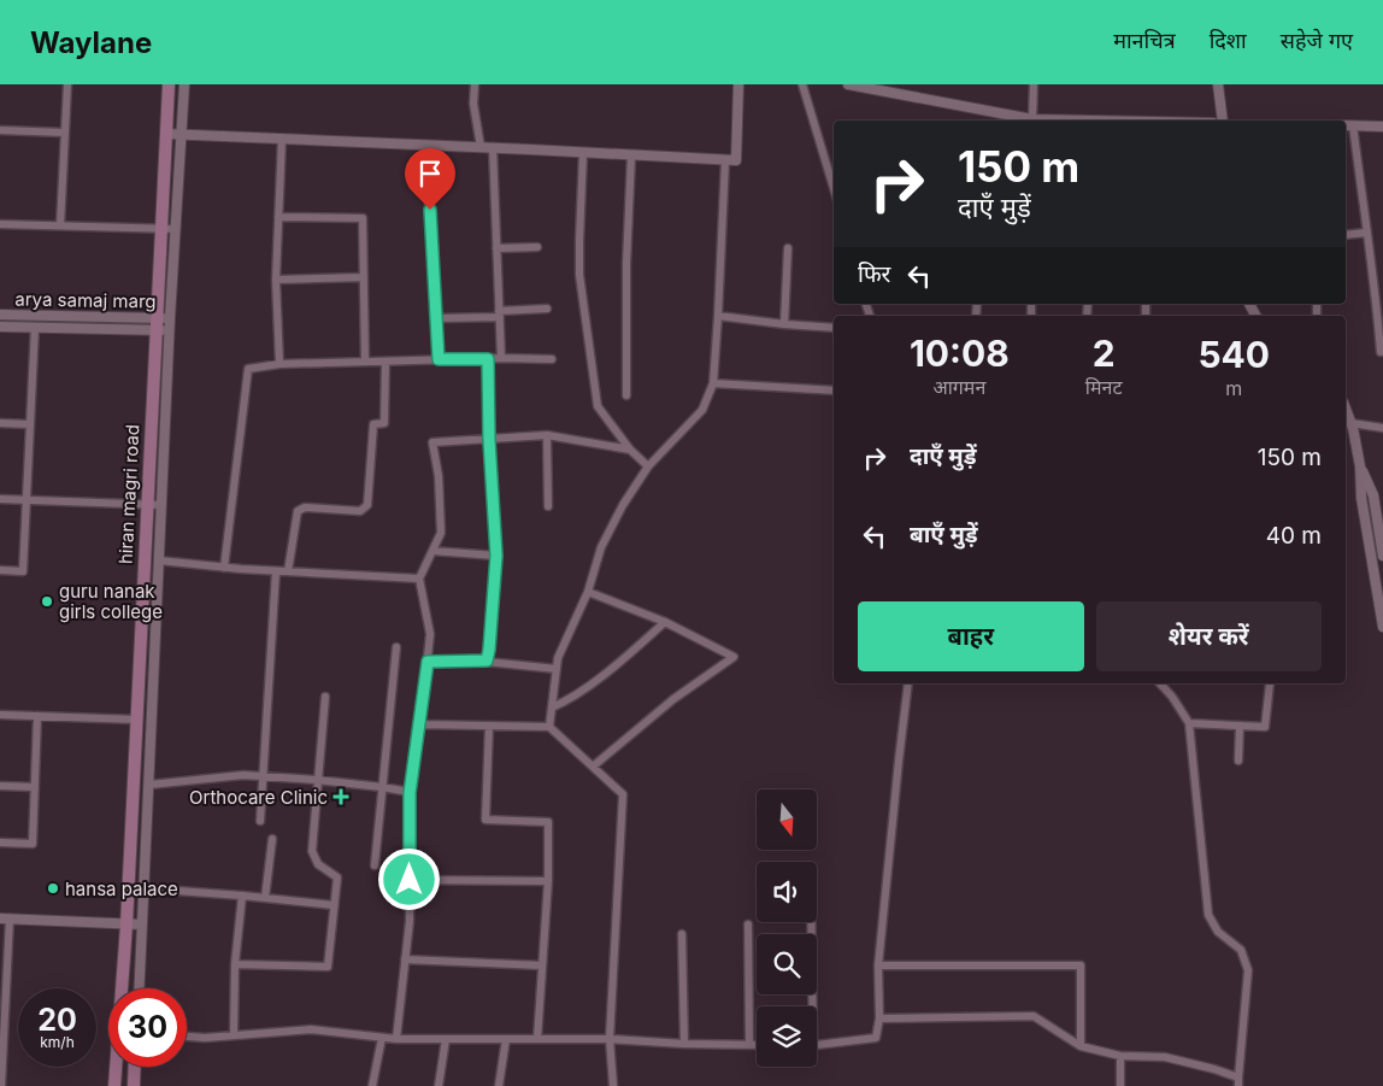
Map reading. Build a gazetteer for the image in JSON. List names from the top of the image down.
{
  "streets": {
    "main road": ["hiran magri road"],
    "street": ["arya samaj marg"]
  },
  "crossings": [
    ["arya samaj marg", "hiran magri road"]
  ],
  "places": {
    "other": ["guru nanak girls college", "hansa palace"],
    "health": ["Orthocare Clinic"]
  },
  "north": "bottom",
  "page": {
    "header": "Waylane",
    "nav": ["मानचित्र", "दिशा", "सहेजे गए"],
    "turn": ["150 m", "दाएँ मुड़ें"],
    "then": "फिर",
    "eta": [
      "10:08",
      "आगमन",
      "2",
      "मिनट",
      "540",
      "m"
    ],
    "list": [
      {
        "name": "दाएँ मुड़ें",
        "value": "150 m"
      },
      {
        "name": "बाएँ मुड़ें",
        "value": "40 m"
      }
    ],
    "buttons": ["बाहर", "शेयर करें"],
    "speed": "20 km/h",
    "limit": "30"
  }
}
